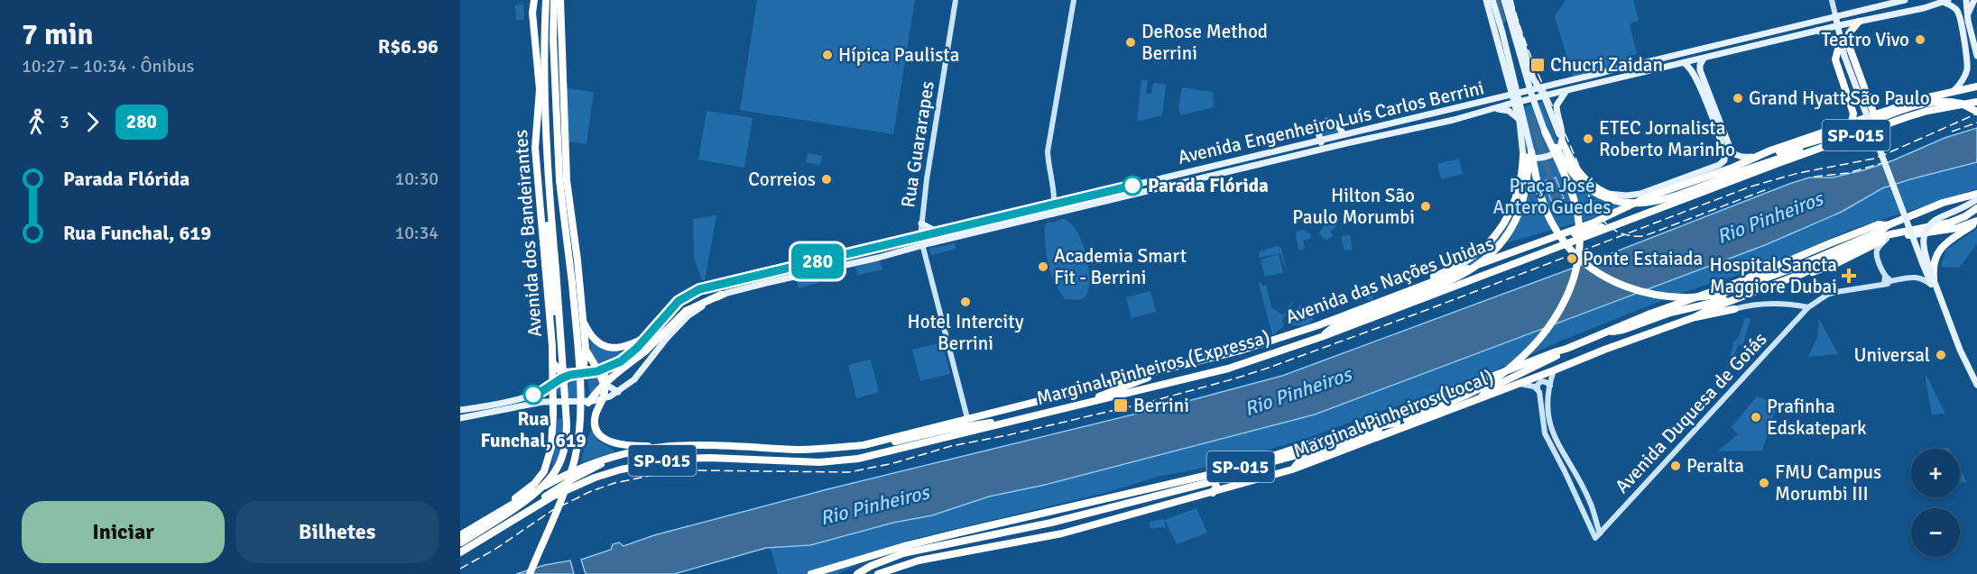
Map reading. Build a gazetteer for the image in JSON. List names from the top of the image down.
{
  "streets": {
    "highway": [
      "SP-015",
      "Avenida dos Bandeirantes",
      "Avenida das Nações Unidas",
      "Marginal Pinheiros (Expressa)",
      "Marginal Pinheiros (Local)"
    ],
    "main road": ["Avenida Engenheiro Luís Carlos Berrini"],
    "street": ["Rua Guararapes", "Avenida Duquesa de Goiás"]
  },
  "crossings": [
    ["Avenida Engenheiro Luís Carlos Berrini", "Rua Guararapes"],
    ["Avenida Engenheiro Luís Carlos Berrini", "Avenida dos Bandeirantes"],
    ["Rua Guararapes", "Avenida das Nações Unidas"],
    ["Avenida dos Bandeirantes", "Avenida das Nações Unidas"]
  ],
  "water": ["Rio Pinheiros"],
  "parks": ["Praça José Antero Guedes"],
  "places": {
    "other": [
      "Teatro Vivo",
      "DeRose Method Berrini",
      "Hípica Paulista",
      "Grand Hyatt São Paulo",
      "ETEC Jornalista Roberto Marinho",
      "Correios",
      "Parada Flórida",
      "Hilton São Paulo Morumbi",
      "Ponte Estaiada",
      "Academia Smart Fit - Berrini",
      "Hotel Intercity Berrini",
      "Universal",
      "Rua Funchal, 619",
      "Prafinha Edskatepark",
      "Peralta",
      "FMU Campus Morumbi III"
    ],
    "transit": ["Chucri Zaidan", "Berrini"],
    "health": ["Hospital Sancta Maggiore Dubai"]
  },
  "lines": ["bus line 280"],
  "page": {
    "heading": ["7 min", "10:27 – 10:34 · Ônibus", "R$6.96"],
    "on_map": "280",
    "legs": ["3", "280"],
    "list": [
      {
        "name": "Parada Flórida",
        "value": "10:30"
      },
      {
        "name": "Rua Funchal, 619",
        "value": "10:34"
      }
    ],
    "map_buttons": ["+", "−"],
    "buttons": ["Iniciar", "Bilhetes"]
  }
}
